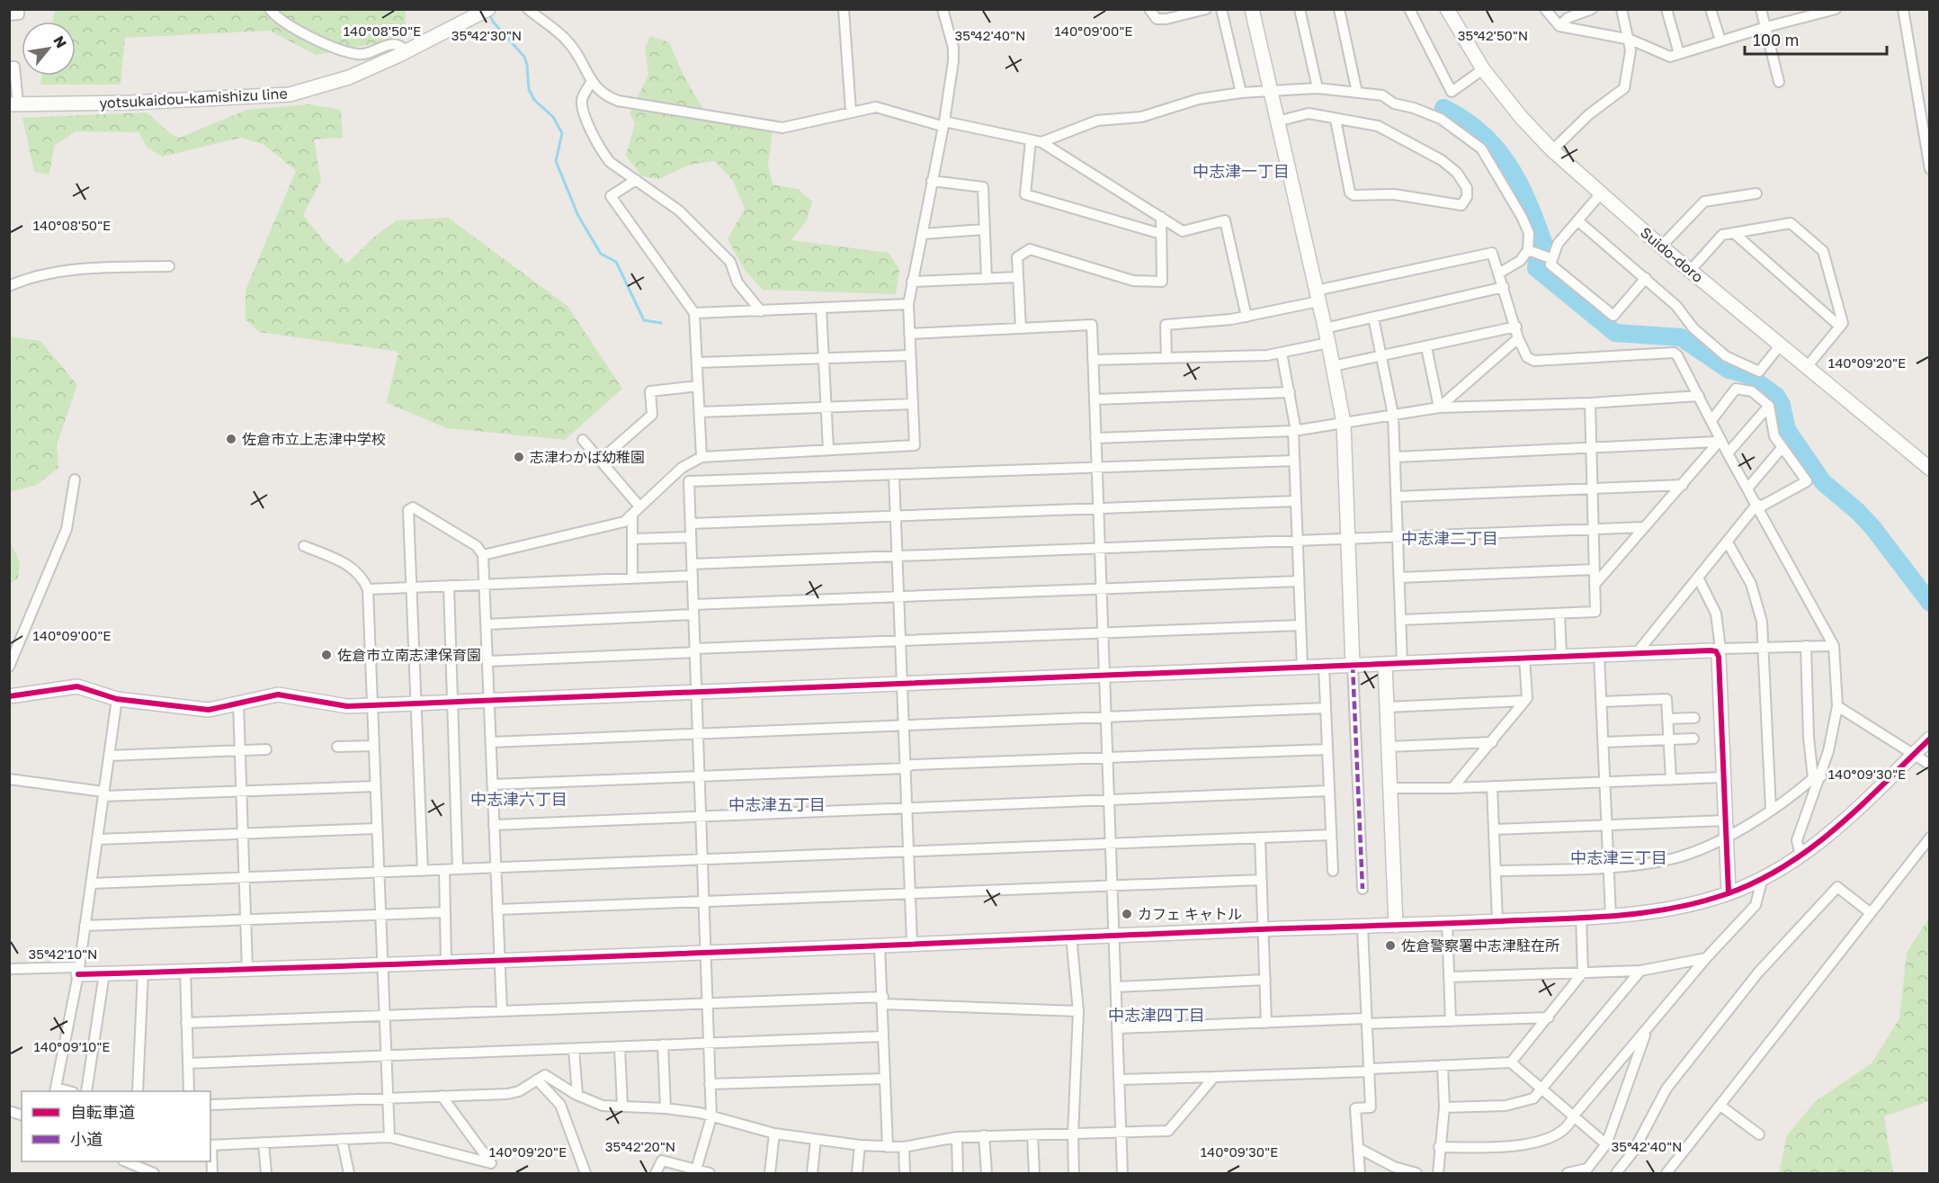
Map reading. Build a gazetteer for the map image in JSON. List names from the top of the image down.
{
  "streets": {
    "street": ["yotsukaidou-kamishizu line", "Suido-doro"]
  },
  "districts": [
    "中志津一丁目",
    "中志津二丁目",
    "中志津六丁目",
    "中志津五丁目",
    "中志津三丁目",
    "中志津四丁目"
  ],
  "places": [
    "佐倉市立上志津中学校",
    "志津わかば幼稚園",
    "佐倉市立南志津保育園",
    "カフェ キャトル",
    "佐倉警察署中志津駐在所"
  ],
  "legend": ["自転車道", "小道"],
  "scale_bar": "100 m",
  "north": "top right",
  "coordinates": [
    "140°08'50\"E",
    "140°09'00\"E",
    "35°42'40\"N",
    "35°42'50\"N",
    "35°42'30\"N",
    "140°09'20\"E",
    "140°09'30\"E",
    "35°42'10\"N",
    "140°09'10\"E",
    "35°42'20\"N"
  ]
}
